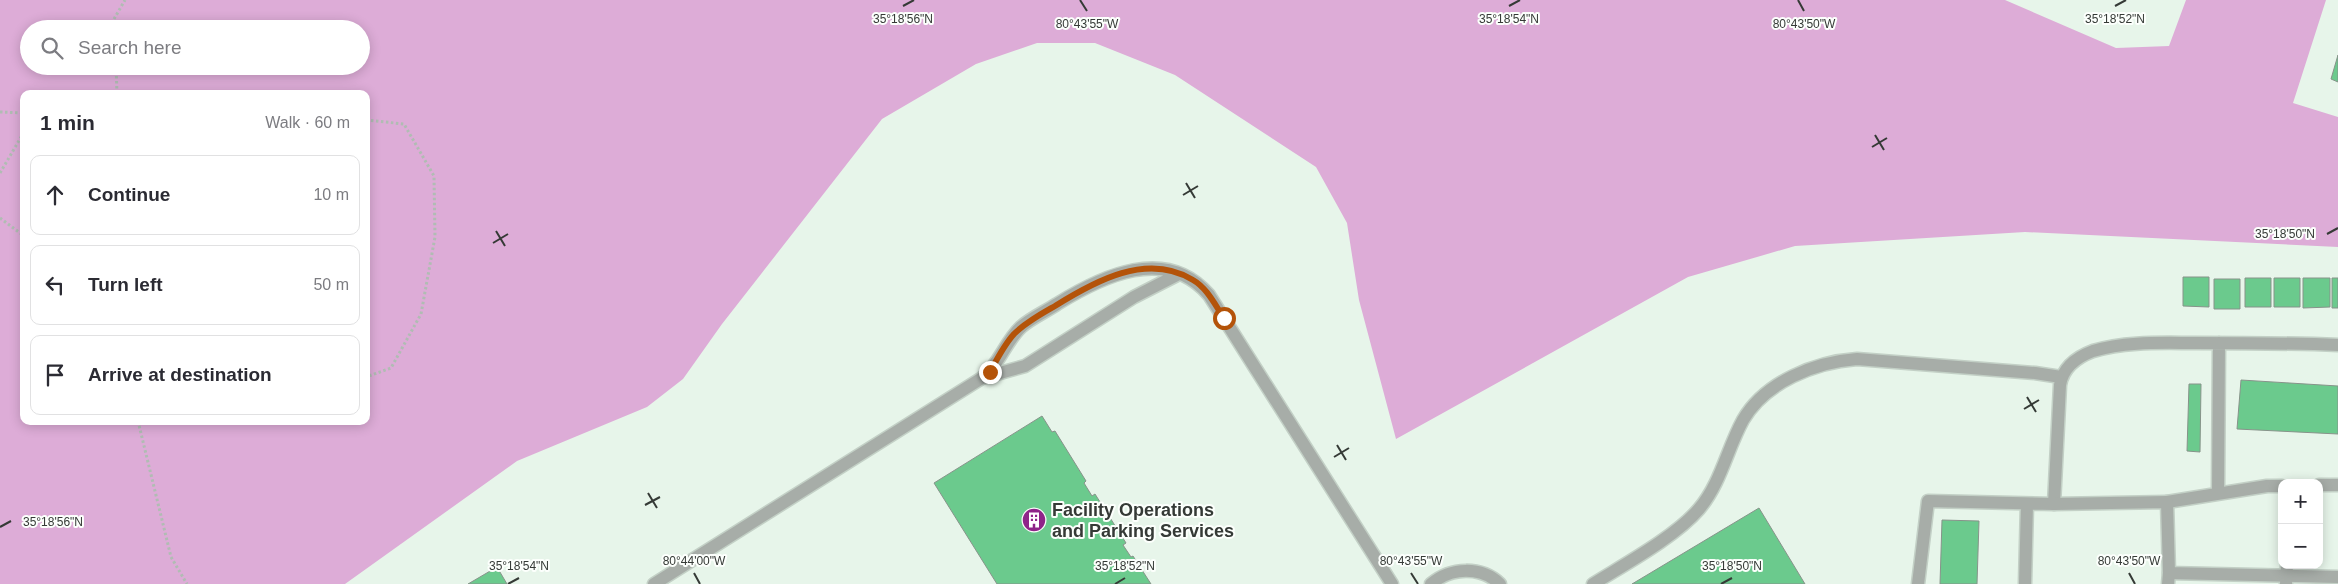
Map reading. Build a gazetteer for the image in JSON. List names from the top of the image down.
{
  "places": {
    "building": ["Facility Operations and Parking Services"]
  },
  "page": {
    "search": "Search here",
    "heading": ["1 min", "Walk · 60 m"],
    "list": [
      ["Continue", "10 m"],
      ["Turn left", "50 m"],
      "Arrive at destination"
    ],
    "map_buttons": ["+", "−"]
  },
  "coordinates": [
    "35°18'56\"N",
    "35°18'52\"N",
    "35°18'54\"N",
    "80°43'55\"W",
    "80°43'50\"W",
    "35°18'50\"N",
    "80°44'00\"W"
  ]
}
